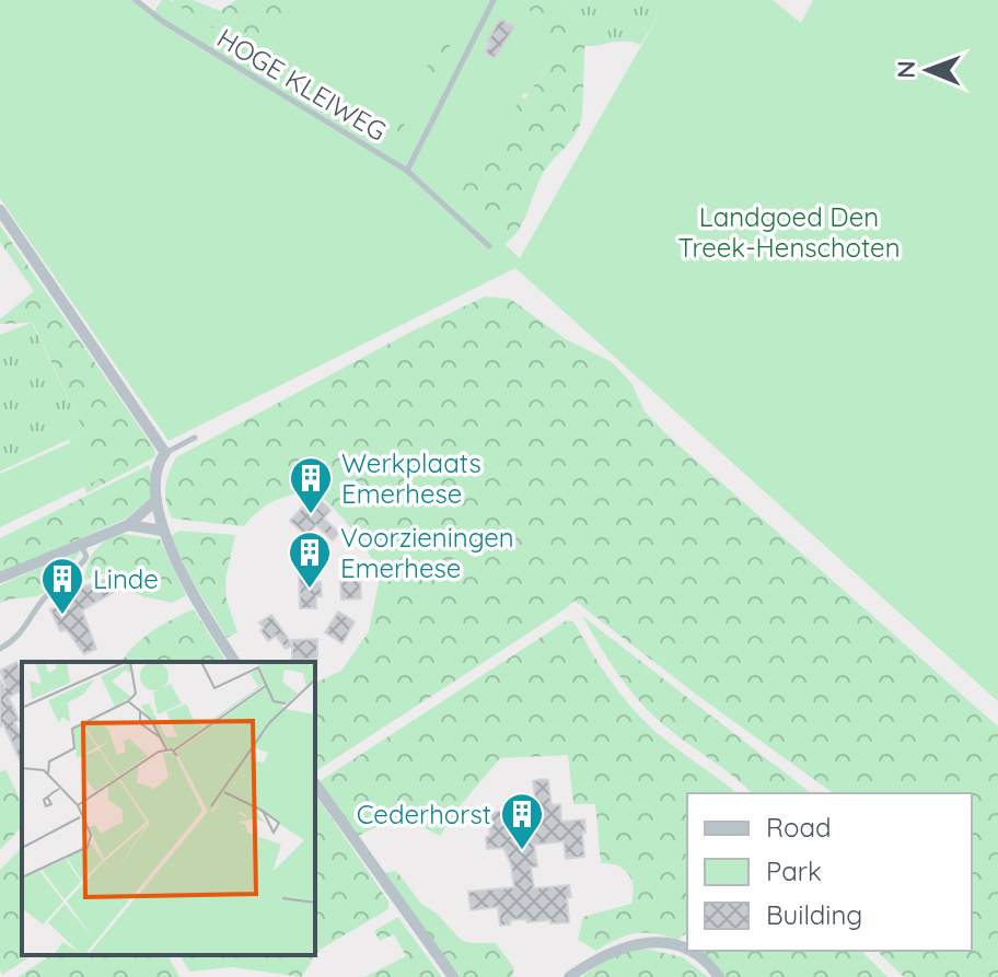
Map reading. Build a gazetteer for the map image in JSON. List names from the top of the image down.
{
  "streets": {
    "lane": ["HOGE KLEIWEG"]
  },
  "parks": ["Landgoed Den Treek-Henschoten"],
  "places": {
    "building": [
      "Werkplaats Emerhese",
      "Voorzieningen Emerhese",
      "Linde",
      "Cederhorst"
    ]
  },
  "legend": ["Road", "Park", "Building"],
  "north": "left"
}
